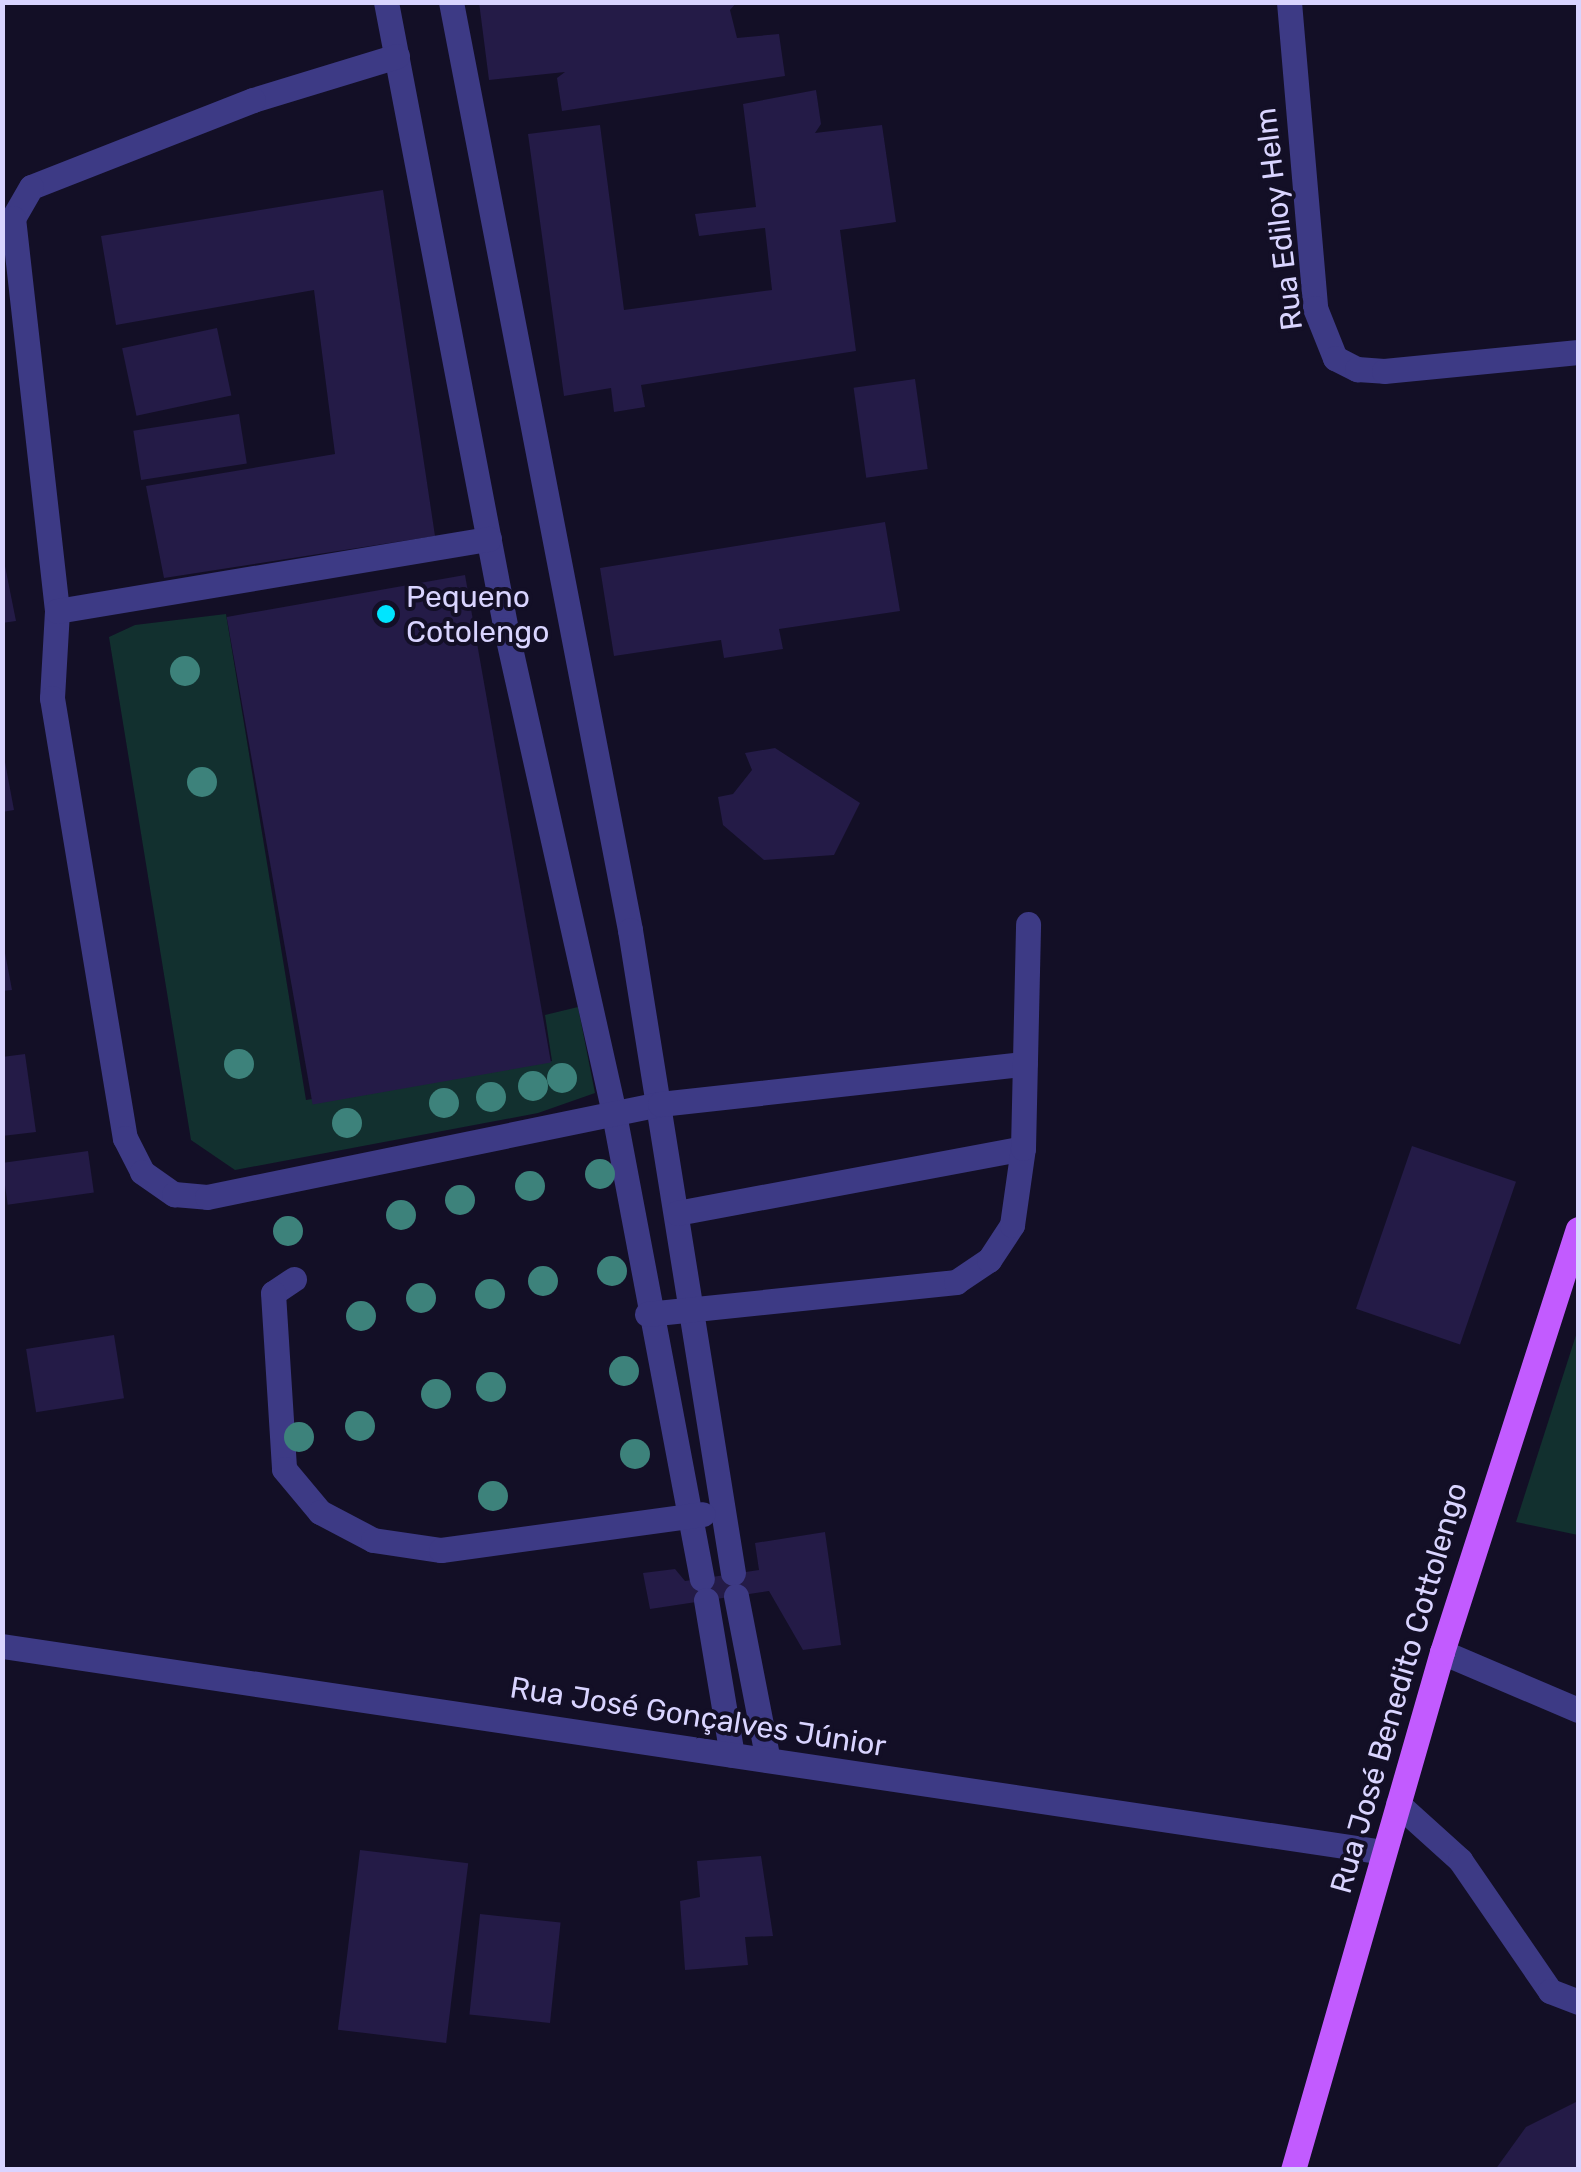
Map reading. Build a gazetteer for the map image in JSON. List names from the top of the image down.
{
  "streets": {
    "main road": ["Rua José Benedito Cottolengo"],
    "street": ["Rua Ediloy Helm", "Rua José Gonçalves Júnior"]
  },
  "crossings": [
    ["Rua José Benedito Cottolengo", "Rua José Gonçalves Júnior"]
  ],
  "places": ["Pequeno Cotolengo"]
}
